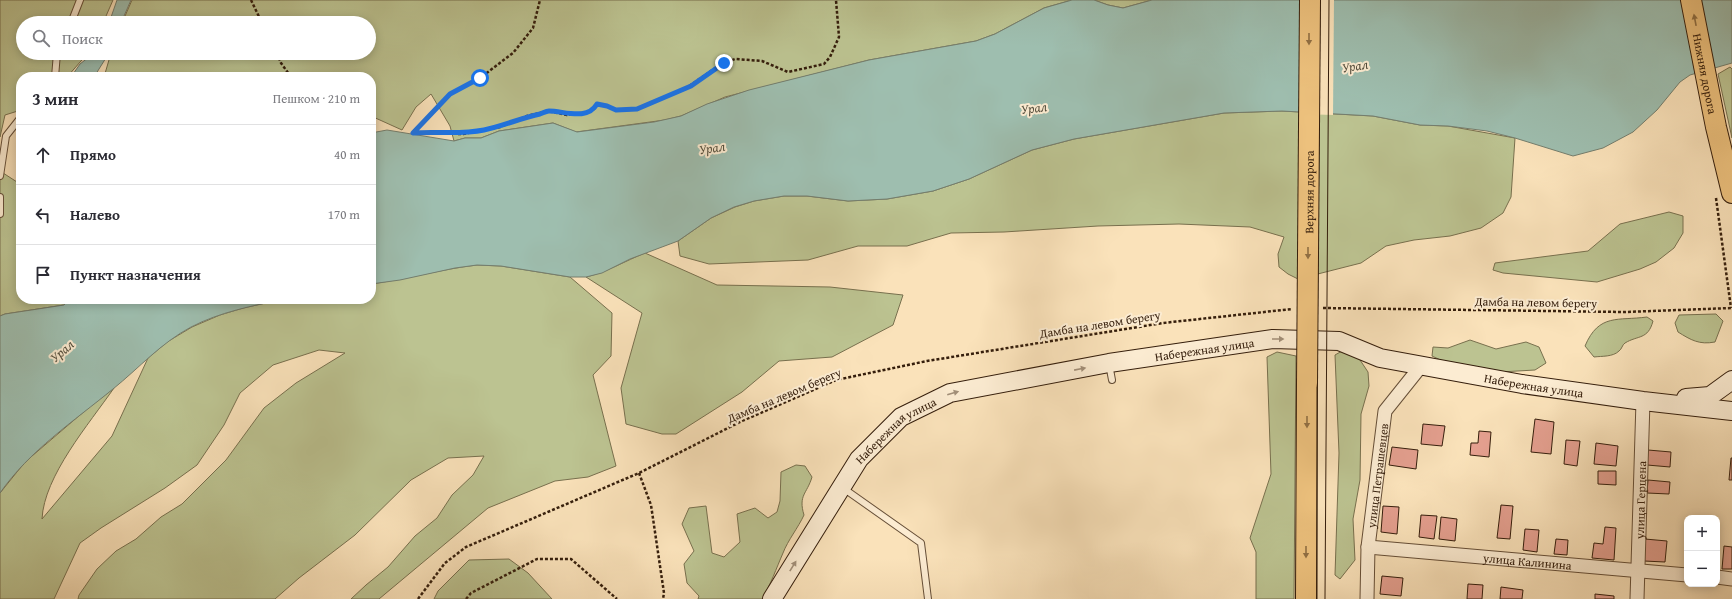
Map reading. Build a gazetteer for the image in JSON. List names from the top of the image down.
{
  "streets": {
    "main road": ["Нижняя дорога", "Верхняя дорога", "Набережная улица"],
    "street": ["улица Петрашевцев", "улица Герцена", "улица Калинина"],
    "path": ["Дамба на левом берегу"]
  },
  "crossings": [
    ["Набережная улица", "улица Петрашевцев"],
    ["Набережная улица", "улица Герцена"],
    ["улица Петрашевцев", "улица Калинина"],
    ["улица Герцена", "улица Калинина"]
  ],
  "one_way": ["Нижняя дорога", "Верхняя дорога", "Набережная улица"],
  "water": ["Урал"],
  "page": {
    "search": "Поиск",
    "heading": ["3 мин", "Пешком · 210 m"],
    "list": [
      ["Прямо", "40 m"],
      ["Налево", "170 m"],
      "Пункт назначения"
    ],
    "map_buttons": ["+", "−"]
  }
}
